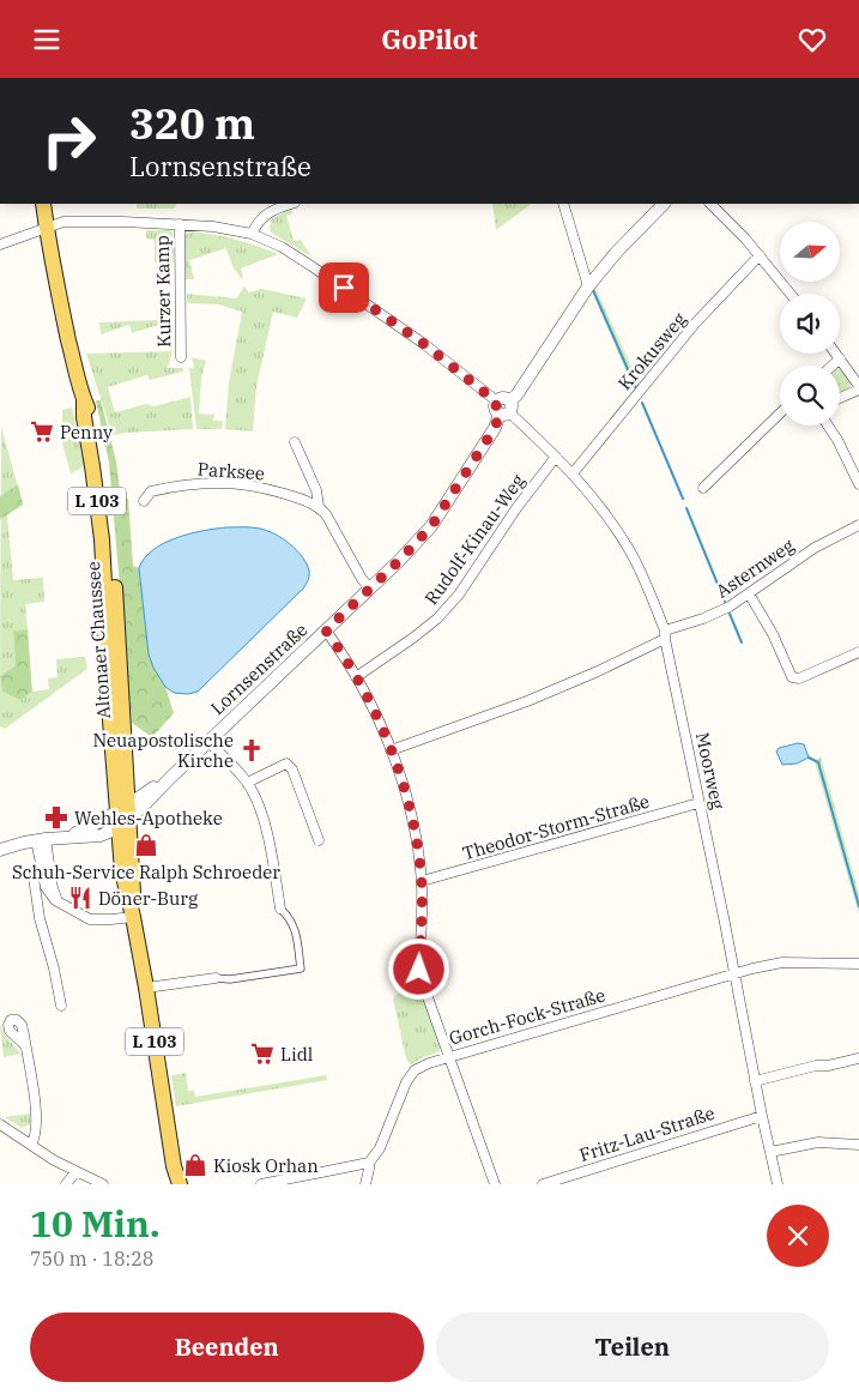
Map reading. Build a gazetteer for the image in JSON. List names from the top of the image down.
{
  "streets": {
    "main road": ["L 103", "Altonaer Chaussee"],
    "street": [
      "Kurzer Kamp",
      "Krokusweg",
      "Parksee",
      "Rudolf-Kinau-Weg",
      "Asternweg",
      "Lornsenstraße",
      "Moorweg",
      "Theodor-Storm-Straße",
      "Gorch-Fock-Straße",
      "Fritz-Lau-Straße"
    ]
  },
  "crossings": [
    ["Kurzer Kamp", "Moorweg"],
    ["Krokusweg", "Moorweg"],
    ["Rudolf-Kinau-Weg", "Moorweg"],
    ["Asternweg", "Moorweg"],
    ["Altonaer Chaussee", "Lornsenstraße"],
    ["Altonaer Chaussee", "Moorweg"],
    ["Lornsenstraße", "Moorweg"],
    ["Moorweg", "Theodor-Storm-Straße"],
    ["Moorweg", "Gorch-Fock-Straße"],
    ["Moorweg", "Fritz-Lau-Straße"]
  ],
  "places": {
    "supermarket": ["Penny", "Lidl"],
    "church": ["Neuapostolische Kirche"],
    "pharmacy": ["Wehles-Apotheke"],
    "shop": ["Schuh-Service Ralph Schroeder", "Kiosk Orhan"],
    "restaurant": ["Döner-Burg"]
  },
  "north": "right",
  "page": {
    "header": "GoPilot",
    "turn": ["320 m", "Lornsenstraße"],
    "heading": ["10 Min.", "750 m · 18:28"],
    "buttons": ["Beenden", "Teilen"]
  }
}
